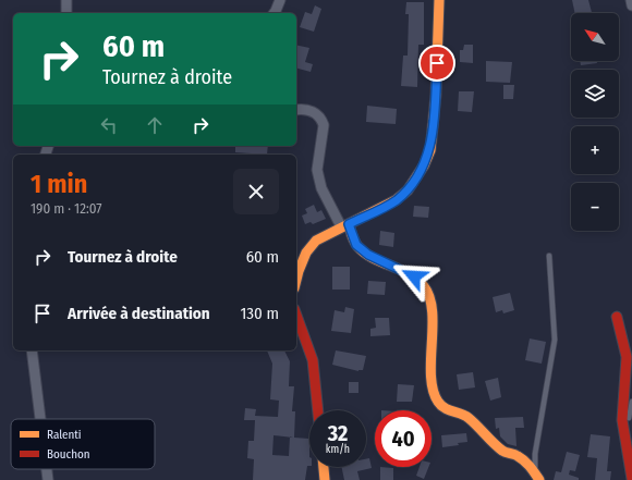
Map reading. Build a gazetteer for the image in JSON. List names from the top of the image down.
{
  "legend": ["Ralenti", "Bouchon"],
  "north": "top left",
  "page": {
    "map_buttons": ["+", "−"],
    "turn": ["60 m", "Tournez à droite"],
    "heading": ["1 min", "190 m · 12:07"],
    "list": [
      {
        "name": "Tournez à droite",
        "value": "60 m"
      },
      {
        "name": "Arrivée à destination",
        "value": "130 m"
      }
    ],
    "speed": "32 km/h",
    "limit": "40"
  }
}
